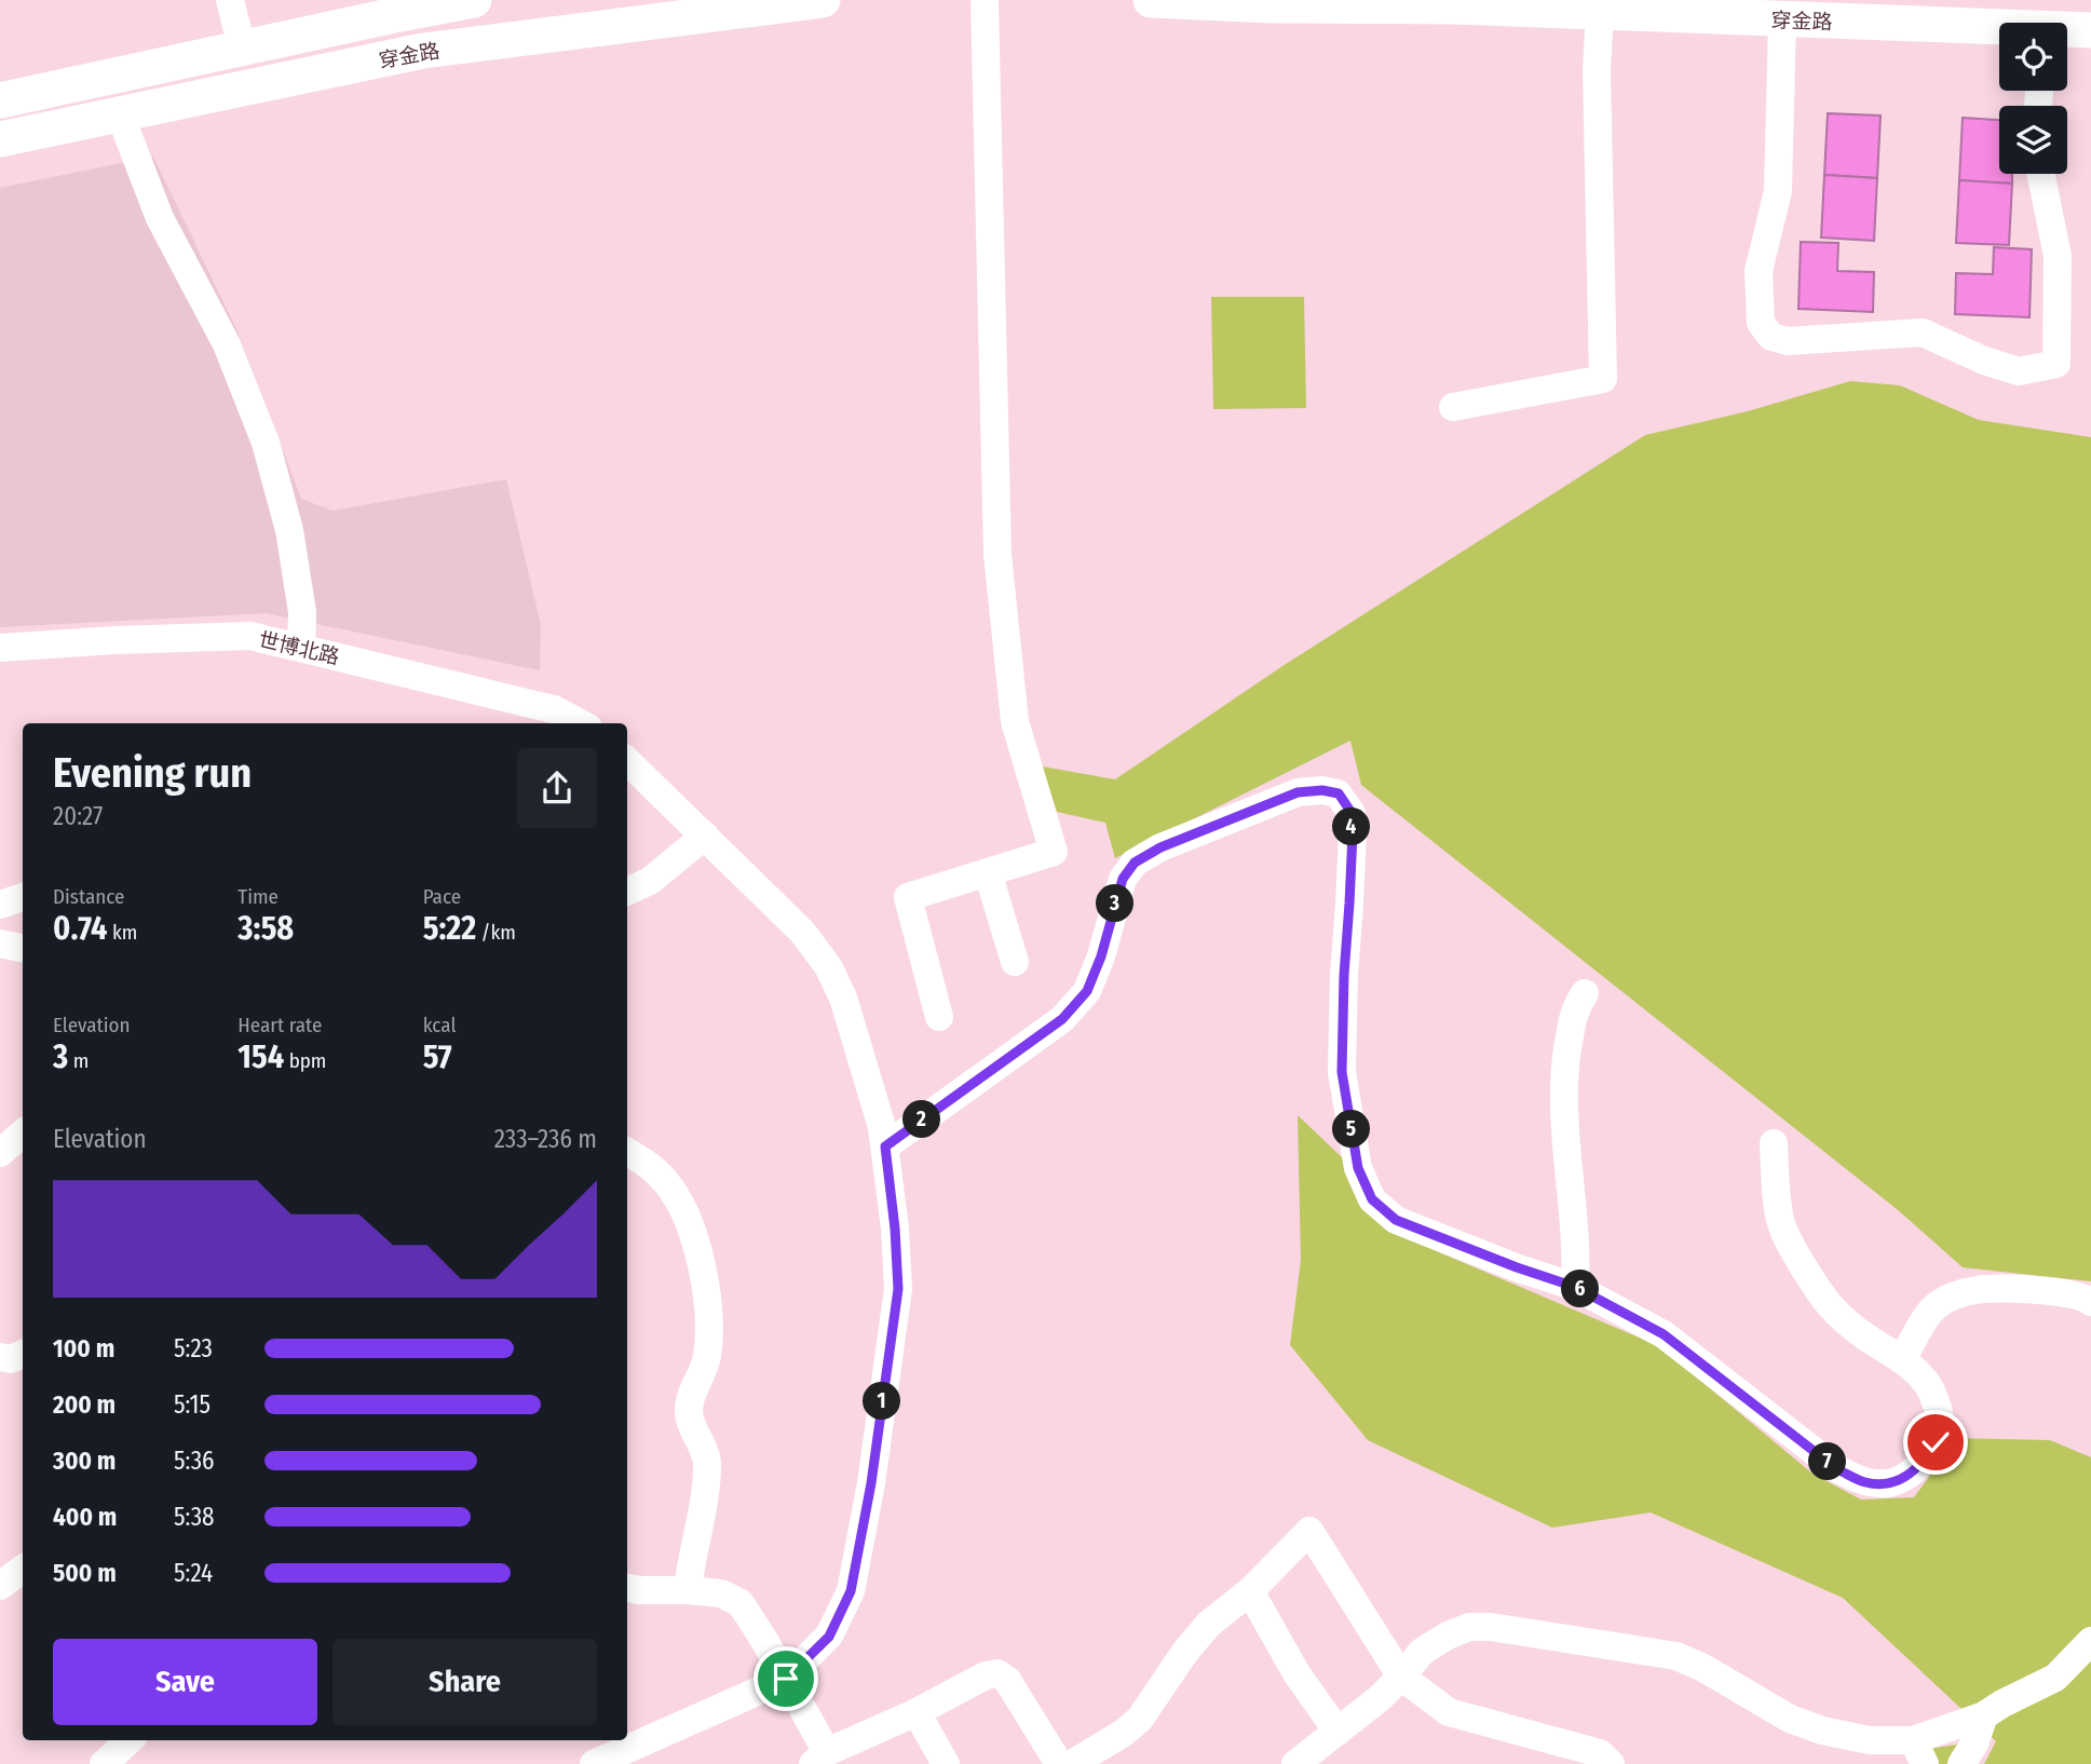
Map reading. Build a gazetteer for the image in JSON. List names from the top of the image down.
{
  "streets": {
    "main road": ["穿金路"],
    "street": ["世博北路"]
  },
  "page": {
    "heading": ["Evening run", "20:27"],
    "pins": [
      "4",
      "3",
      "2",
      "5",
      "6",
      "1",
      "7"
    ],
    "stats": [
      ["Distance", "0.74 km"],
      ["Time", "3:58"],
      ["Pace", "5:22 /km"],
      ["Elevation", "3 m"],
      ["Heart rate", "154 bpm"],
      ["kcal", "57"]
    ],
    "chart": ["Elevation", "233–236 m"],
    "list": [
      {
        "name": "100 m",
        "note": "5:23"
      },
      {
        "name": "200 m",
        "note": "5:15"
      },
      {
        "name": "300 m",
        "note": "5:36"
      },
      {
        "name": "400 m",
        "note": "5:38"
      },
      {
        "name": "500 m",
        "note": "5:24"
      }
    ],
    "buttons": ["Save", "Share"]
  }
}
